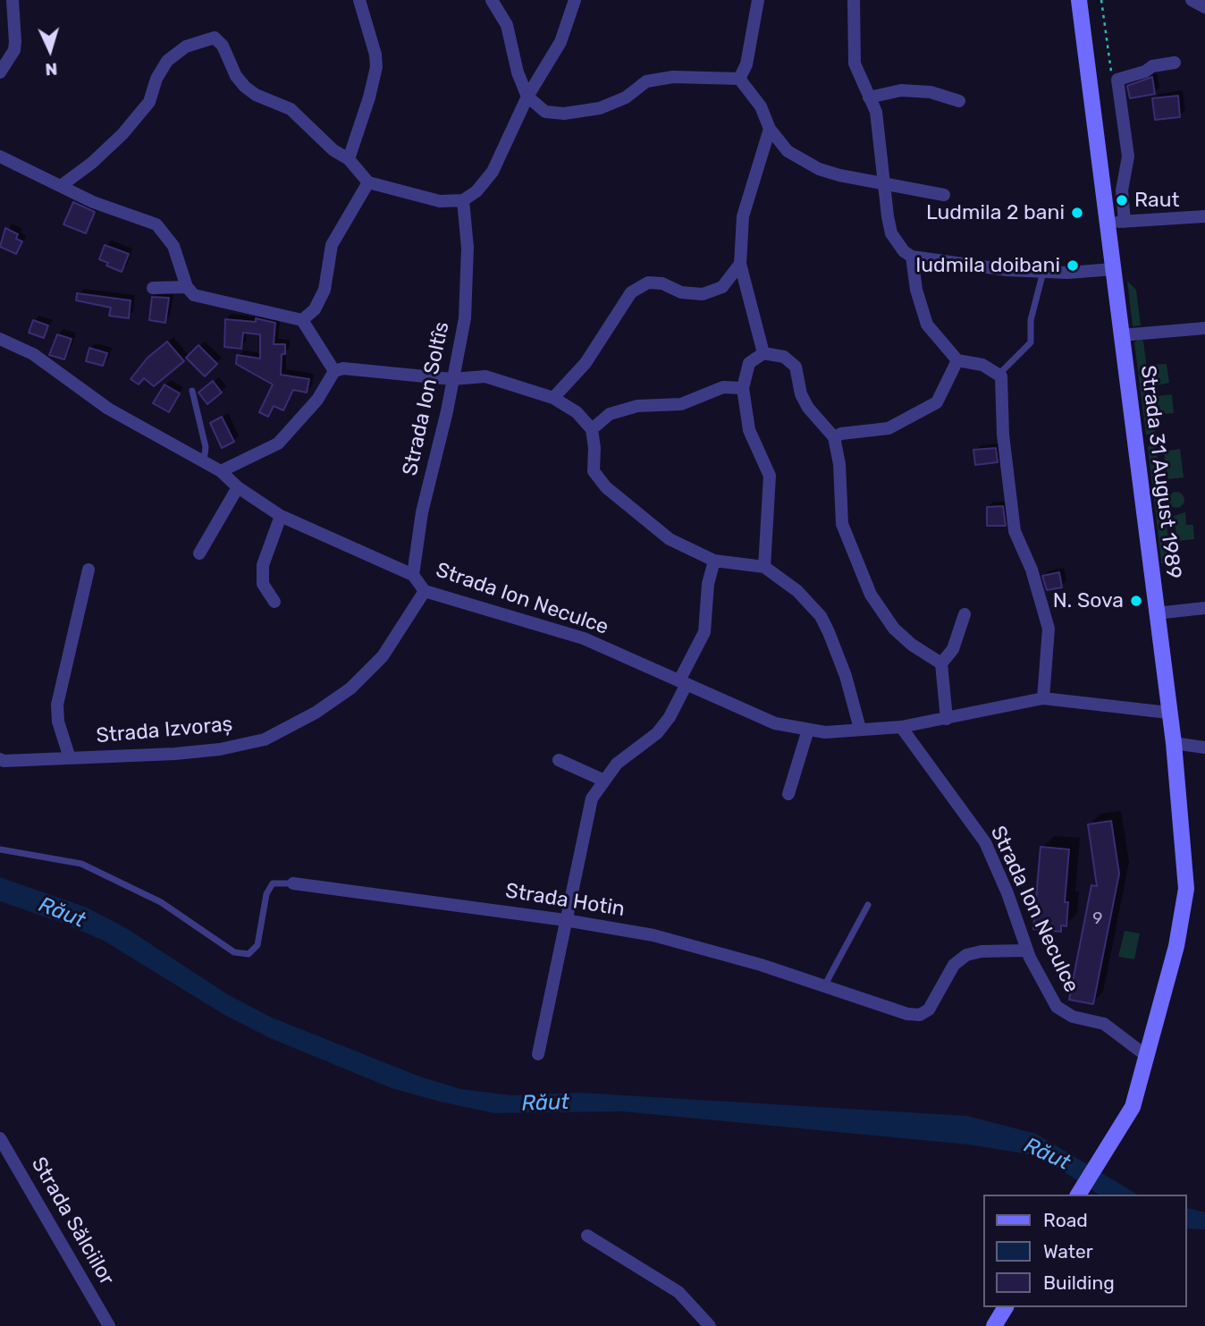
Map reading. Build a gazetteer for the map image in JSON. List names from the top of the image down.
{
  "streets": {
    "main road": ["Strada 31 August 1989"],
    "street": [
      "Strada Ion Soltîs",
      "Strada Ion Neculce",
      "Strada Izvoraș",
      "Strada Hotin",
      "Strada Sălciilor"
    ]
  },
  "crossings": [
    ["Strada Ion Soltîs", "Strada Ion Neculce"],
    ["Strada 31 August 1989", "Strada Ion Neculce"],
    ["Strada Ion Neculce", "Strada Izvoraș"],
    ["Strada Ion Neculce", "Strada Hotin"]
  ],
  "water": ["Răut"],
  "places": [
    "Raut",
    "Ludmila 2 bani",
    "ludmila doibani",
    "N. Sova"
  ],
  "house_numbers": ["9"],
  "legend": ["Road", "Water", "Building"],
  "north": "bottom"
}
